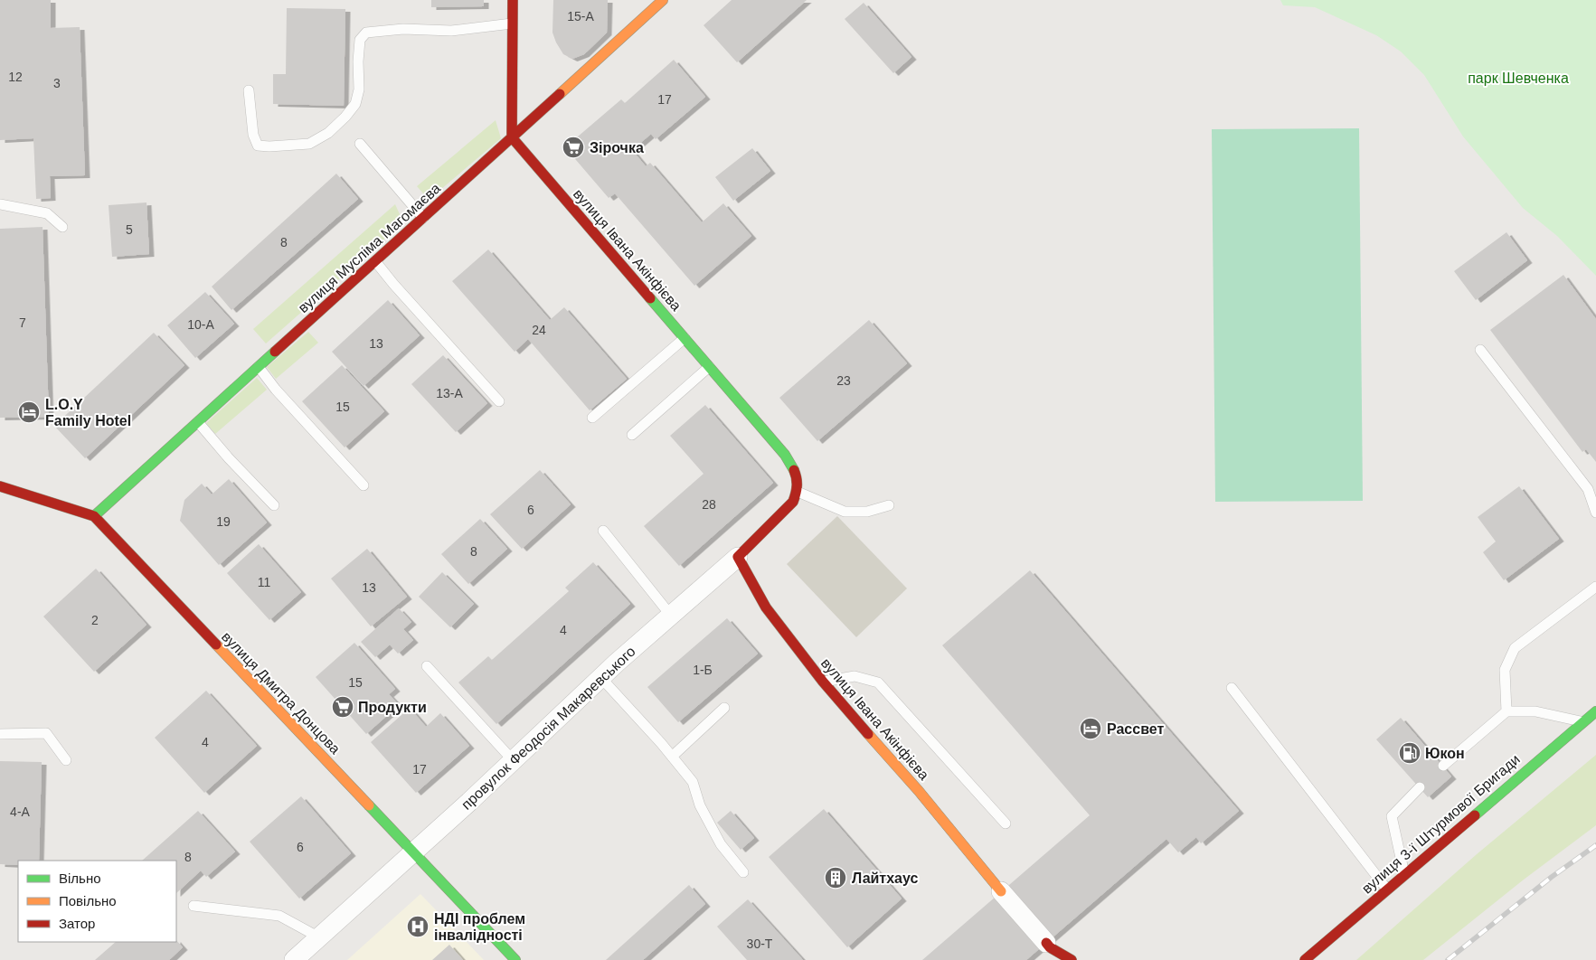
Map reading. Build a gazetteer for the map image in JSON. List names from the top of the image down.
{
  "streets": {
    "street": [
      "вулиця Мусліма Магомаєва",
      "вулиця Івана Акінфієва",
      "вулиця Дмитра Донцова",
      "провулок Феодосія Макаревського",
      "вулиця 3-ї Штурмової Бригади"
    ]
  },
  "crossings": [
    ["вулиця Мусліма Магомаєва", "вулиця Івана Акінфієва"],
    ["вулиця Мусліма Магомаєва", "вулиця Дмитра Донцова"],
    ["вулиця Івана Акінфієва", "провулок Феодосія Макаревського"],
    ["вулиця Дмитра Донцова", "провулок Феодосія Макаревського"]
  ],
  "parks": ["парк Шевченка"],
  "places": {
    "supermarket": ["Зірочка", "Продукти"],
    "hotel": ["L.O.Y Family Hotel", "Рассвет"],
    "fuel station": ["Юкон"],
    "building": ["Лайтхаус"],
    "hospital": ["НДІ проблем інвалідності"]
  },
  "house_numbers": [
    "15-А",
    "12",
    "3",
    "17",
    "5",
    "8",
    "7",
    "10-А",
    "24",
    "13",
    "23",
    "13-А",
    "15",
    "28",
    "6",
    "19",
    "8",
    "11",
    "13",
    "2",
    "4",
    "1-Б",
    "15",
    "4",
    "17",
    "4-А",
    "6",
    "8",
    "30-Т"
  ],
  "legend": ["Вільно", "Повільно", "Затор"]
}
